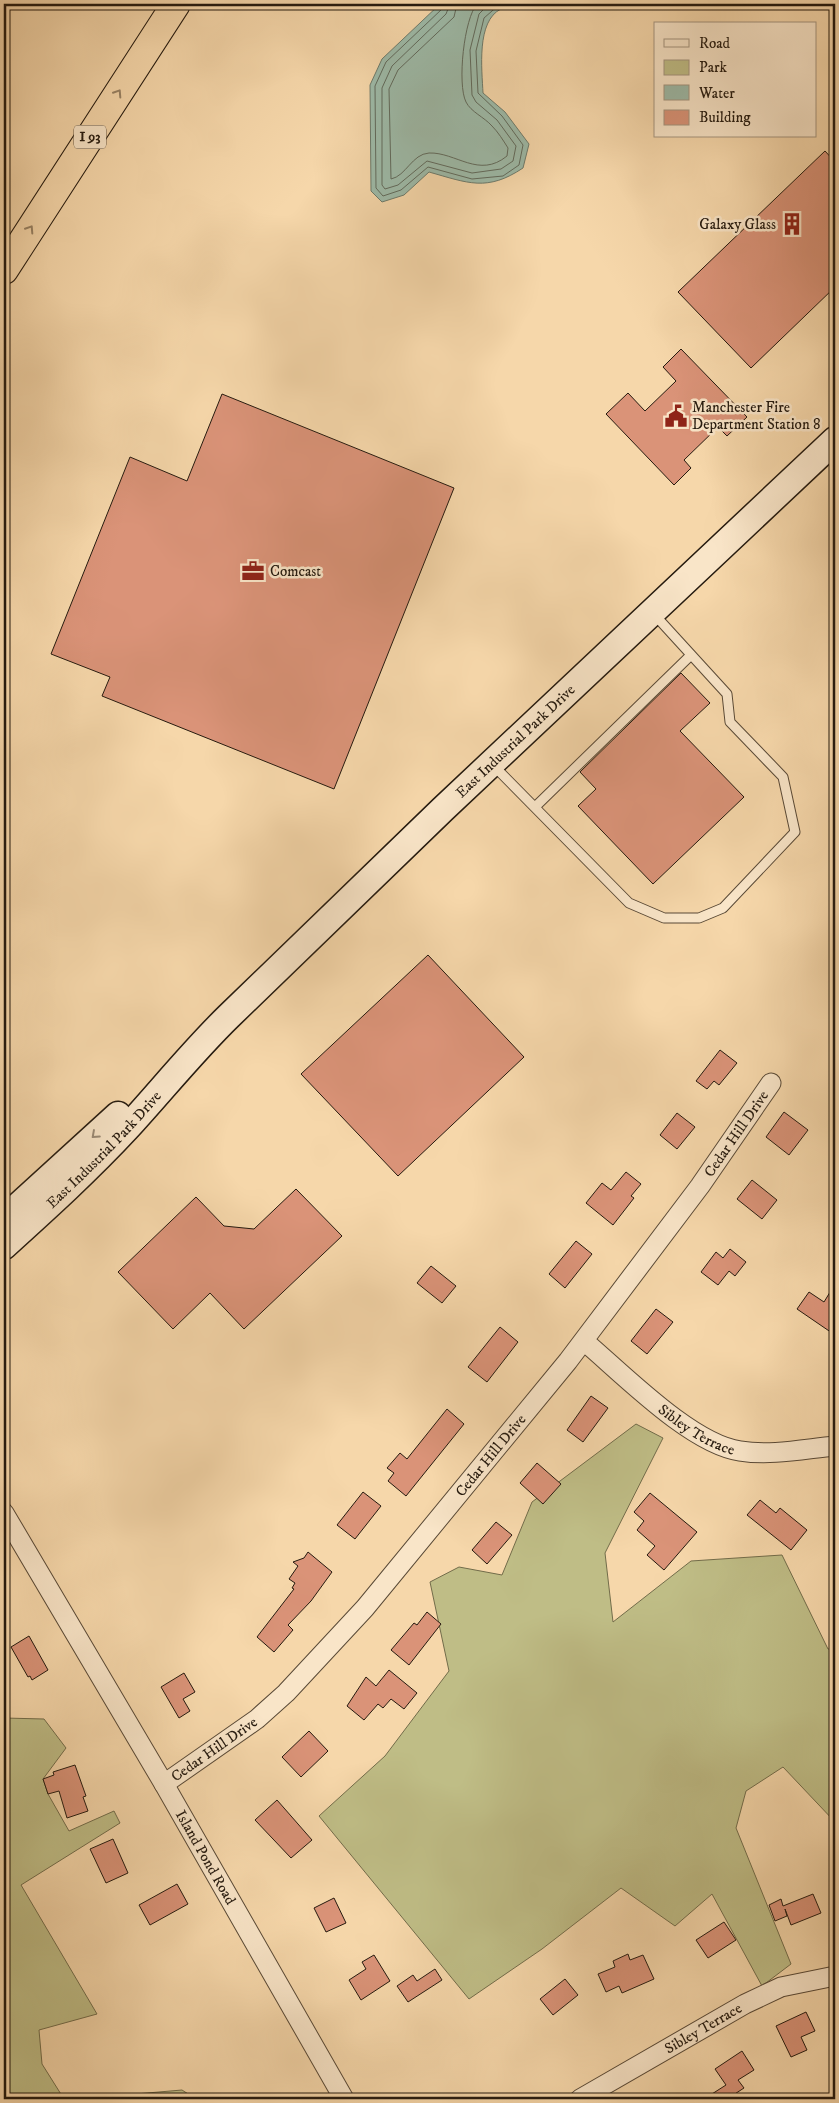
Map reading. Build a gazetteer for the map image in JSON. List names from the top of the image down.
{
  "streets": {
    "highway": ["I 93"],
    "street": [
      "East Industrial Park Drive",
      "Cedar Hill Drive",
      "Sibley Terrace",
      "Island Pond Road"
    ]
  },
  "crossings": [
    ["Cedar Hill Drive", "Sibley Terrace"],
    ["Cedar Hill Drive", "Island Pond Road"]
  ],
  "places": {
    "building": ["Galaxy Glass"],
    "public building": ["Manchester Fire Department Station 8"],
    "office": ["Comcast"]
  },
  "legend": [
    "Road",
    "Park",
    "Water",
    "Building"
  ]
}
